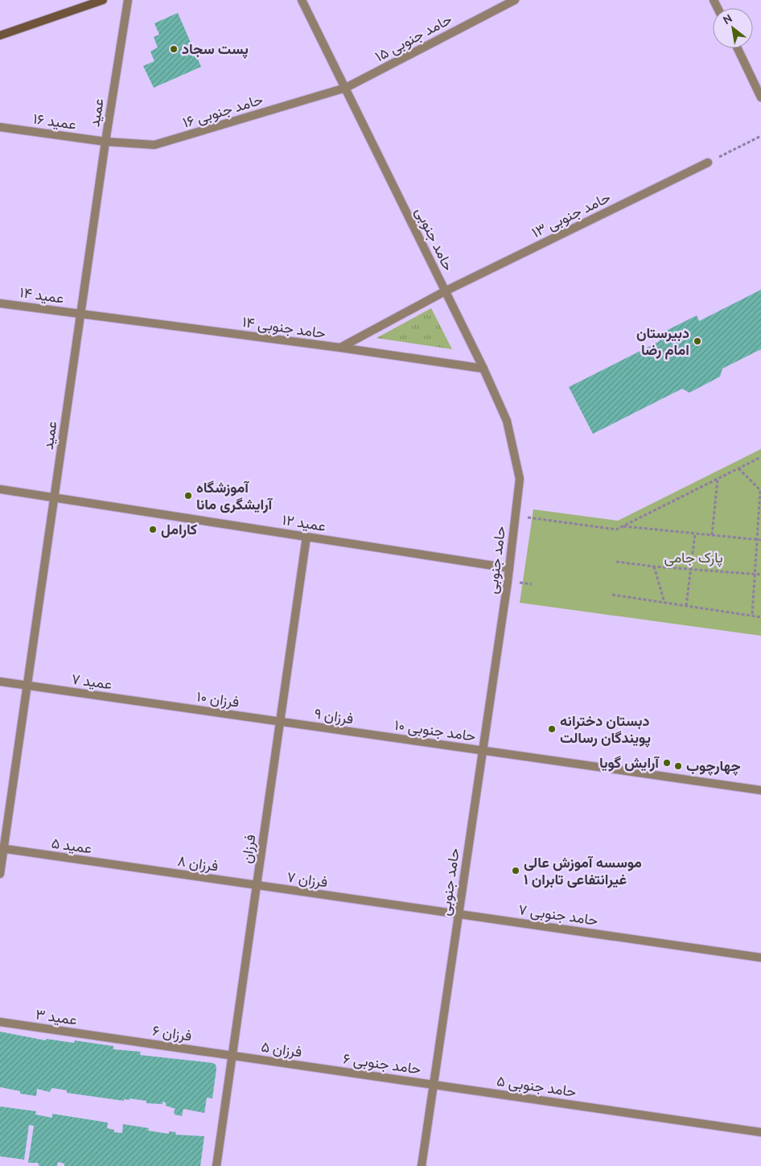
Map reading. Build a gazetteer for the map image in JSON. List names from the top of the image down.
{
  "streets": {
    "street": [
      "حامد جنوبی ۱۵",
      "حامد جنوبی ۱۶",
      "عمید",
      "عمید ۱۶",
      "حامد جنوبی ۱۳",
      "حامد جنوبی",
      "عمید ۱۴",
      "حامد جنوبی ۱۴",
      "عمید ۱۲",
      "عمید ۷",
      "فرزان ۱۰",
      "فرزان ۹",
      "حامد جنوبی ۱۰",
      "عمید ۵",
      "فرزان",
      "فرزان ۸",
      "فرزان ۷",
      "حامد جنوبی ۷",
      "عمید ۳",
      "فرزان ۶",
      "فرزان ۵",
      "حامد جنوبی ۶",
      "حامد جنوبی ۵"
    ]
  },
  "crossings": [
    ["حامد جنوبی ۱۵", "حامد جنوبی ۱۶"],
    ["حامد جنوبی ۱۵", "حامد جنوبی"],
    ["حامد جنوبی ۱۶", "عمید"],
    ["حامد جنوبی ۱۶", "عمید ۱۶"],
    ["حامد جنوبی ۱۶", "حامد جنوبی"],
    ["عمید", "عمید ۱۶"],
    ["عمید", "عمید ۱۴"],
    ["عمید", "حامد جنوبی ۱۴"],
    ["عمید", "عمید ۱۲"],
    ["عمید", "عمید ۷"],
    ["عمید", "عمید ۵"],
    ["حامد جنوبی ۱۳", "حامد جنوبی"],
    ["حامد جنوبی ۱۳", "حامد جنوبی ۱۴"],
    ["حامد جنوبی", "حامد جنوبی ۱۴"],
    ["حامد جنوبی", "عمید ۱۲"],
    ["حامد جنوبی", "حامد جنوبی ۱۰"],
    ["حامد جنوبی", "فرزان ۷"],
    ["حامد جنوبی", "حامد جنوبی ۷"],
    ["حامد جنوبی", "حامد جنوبی ۶"],
    ["حامد جنوبی", "حامد جنوبی ۵"],
    ["عمید ۱۴", "حامد جنوبی ۱۴"],
    ["عمید ۱۲", "فرزان"],
    ["عمید ۷", "فرزان ۱۰"],
    ["فرزان ۱۰", "فرزان ۹"],
    ["فرزان ۱۰", "فرزان"],
    ["فرزان ۹", "حامد جنوبی ۱۰"],
    ["فرزان ۹", "فرزان"],
    ["عمید ۵", "فرزان ۸"],
    ["فرزان", "فرزان ۸"],
    ["فرزان", "فرزان ۷"],
    ["فرزان", "فرزان ۶"],
    ["فرزان", "فرزان ۵"],
    ["فرزان ۸", "فرزان ۷"],
    ["فرزان ۷", "حامد جنوبی ۷"],
    ["عمید ۳", "فرزان ۶"],
    ["فرزان ۶", "فرزان ۵"],
    ["فرزان ۵", "حامد جنوبی ۶"],
    ["حامد جنوبی ۶", "حامد جنوبی ۵"]
  ],
  "parks": ["پارک جامی"],
  "places": [
    "پست سجاد",
    "دبیرستان امام رضا",
    "آموزشگاه آرایشگری مانا",
    "کارامل",
    "دبستان دخترانه پویندگان رسالت",
    "آرایش گویا",
    "چهارچوب",
    "موسسه آموزش عالی غیرانتفاعی تابران ۱"
  ],
  "north": "top left"
}
